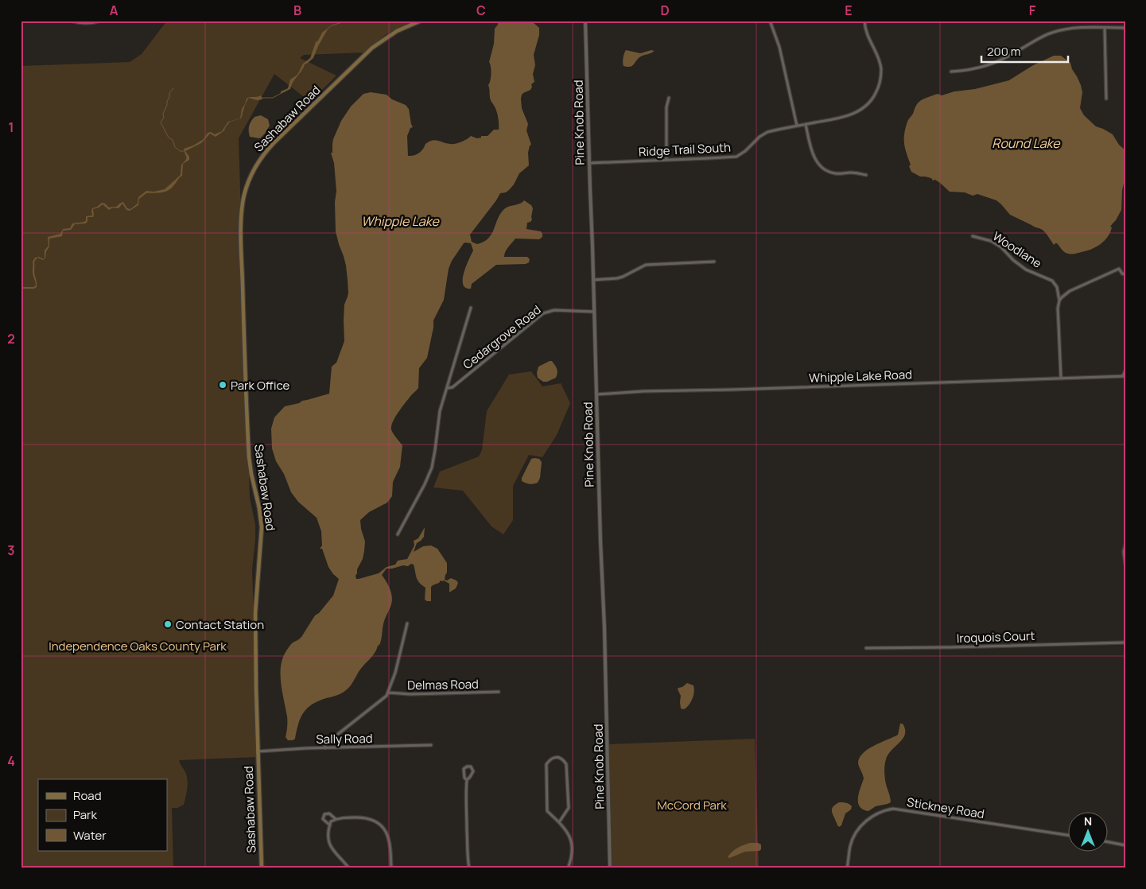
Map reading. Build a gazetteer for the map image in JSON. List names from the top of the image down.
{
  "streets": {
    "main road": ["Sashabaw Road"],
    "street": [
      "Pine Knob Road",
      "Ridge Trail South",
      "Woodlane",
      "Cedargrove Road",
      "Whipple Lake Road",
      "Iroquois Court",
      "Delmas Road",
      "Sally Road",
      "Stickney Road"
    ]
  },
  "crossings": [
    ["Sashabaw Road", "Sally Road"],
    ["Pine Knob Road", "Ridge Trail South"],
    ["Pine Knob Road", "Cedargrove Road"],
    ["Pine Knob Road", "Whipple Lake Road"]
  ],
  "water": ["Round Lake", "Whipple Lake"],
  "parks": ["Independence Oaks County Park", "McCord Park"],
  "places": ["Park Office", "Contact Station"],
  "legend": ["Road", "Park", "Water"],
  "scale_bar": "200 m",
  "north": "top",
  "grid": {
    "columns": [
      "A",
      "B",
      "C",
      "D",
      "E",
      "F"
    ],
    "rows": [
      "1",
      "2",
      "3",
      "4"
    ]
  }
}
